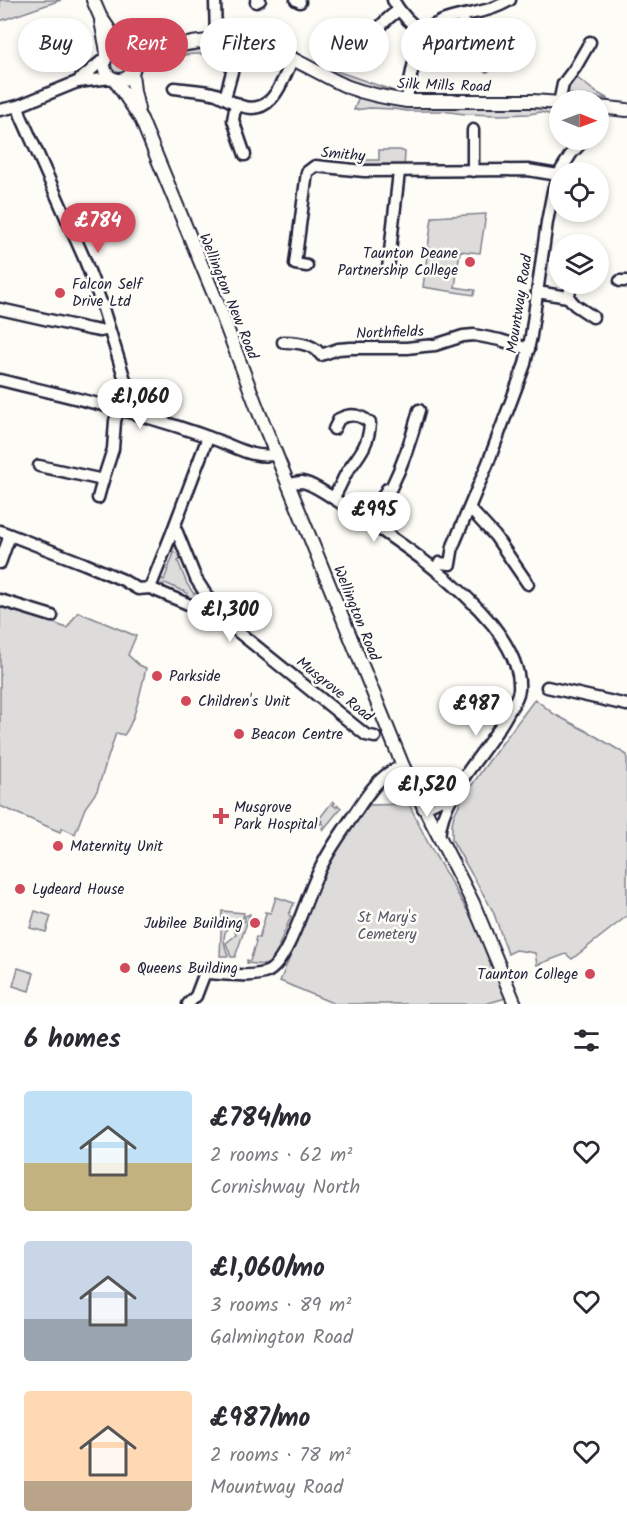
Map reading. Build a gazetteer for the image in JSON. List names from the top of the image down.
{
  "streets": {
    "main road": ["Silk Mills Road", "Wellington New Road", "Wellington Road"],
    "street": [
      "Smithy",
      "Mountway Road",
      "Northfields",
      "Musgrove Road"
    ]
  },
  "crossings": [
    ["Wellington New Road", "Wellington Road"],
    ["Mountway Road", "Northfields"]
  ],
  "parks": ["St Mary's Cemetery"],
  "places": {
    "other": [
      "Taunton Deane Partnership College",
      "Falcon Self Drive Ltd",
      "Parkside",
      "Children's Unit",
      "Beacon Centre",
      "Maternity Unit",
      "Lydeard House",
      "Jubilee Building",
      "Queens Building",
      "Taunton College"
    ],
    "health": ["Musgrove Park Hospital"]
  },
  "north": "right",
  "page": {
    "chip": [
      "Buy",
      "Rent",
      "Filters",
      "New",
      "Apartment"
    ],
    "price": [
      "£784",
      "£1,060",
      "£995",
      "£1,300",
      "£987",
      "£1,520"
    ],
    "heading": "6 homes",
    "list": [
      {
        "name": "£784/mo",
        "note": "2 rooms · 62 m² · Cornishway North"
      },
      {
        "name": "£1,060/mo",
        "note": "3 rooms · 89 m² · Galmington Road"
      },
      {
        "name": "£987/mo",
        "note": "2 rooms · 78 m² · Mountway Road"
      }
    ]
  }
}
